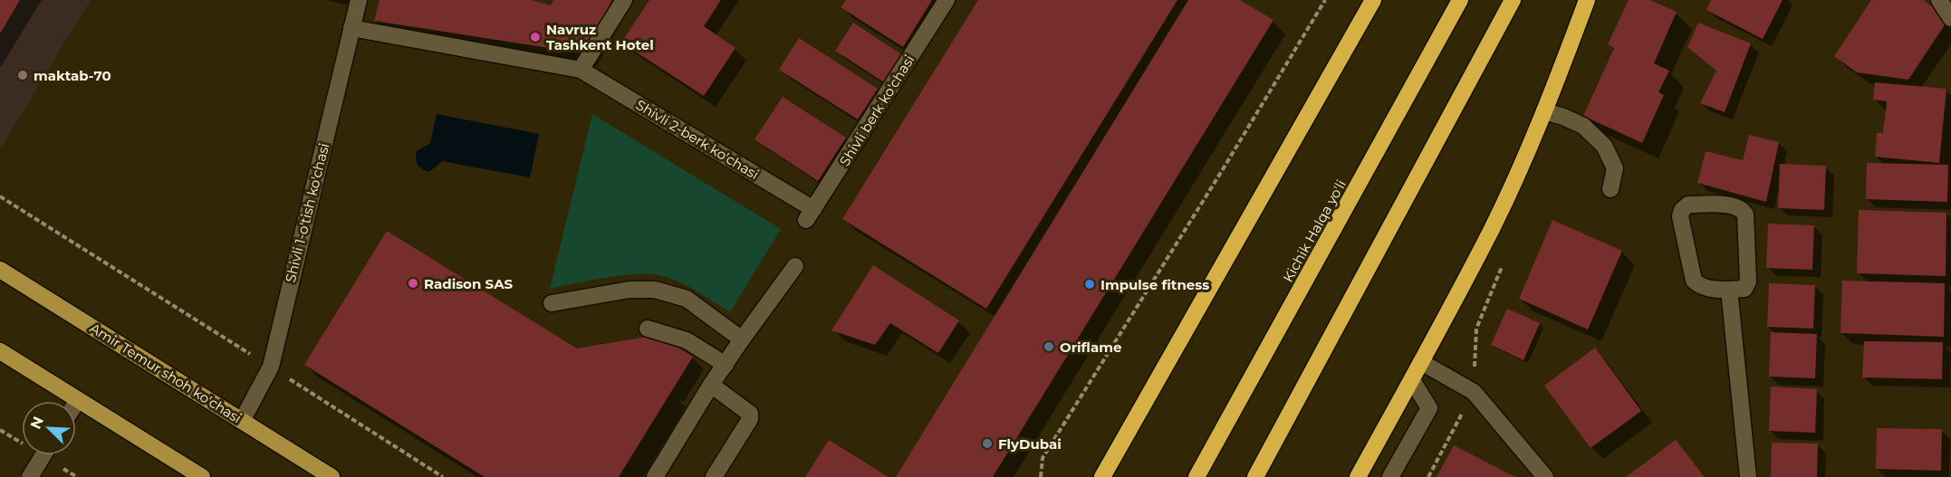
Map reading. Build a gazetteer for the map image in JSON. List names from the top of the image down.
{
  "streets": {
    "highway": ["Kichik Halqa yo'li"],
    "main road": ["Amir Temur shoh ko'chasi"],
    "street": ["Shivli berk ko'chasi", "Shivli 2-berk ko'chasi", "Shivli 1-o'tish ko'chasi"]
  },
  "crossings": [
    ["Shivli berk ko'chasi", "Shivli 2-berk ko'chasi"],
    ["Shivli 2-berk ko'chasi", "Shivli 1-o'tish ko'chasi"],
    ["Shivli 1-o'tish ko'chasi", "Amir Temur shoh ko'chasi"]
  ],
  "places": [
    "Navruz Tashkent Hotel",
    "maktab-70",
    "Radison SAS",
    "Impulse fitness",
    "Oriflame",
    "FlyDubai"
  ],
  "north": "top left"
}
